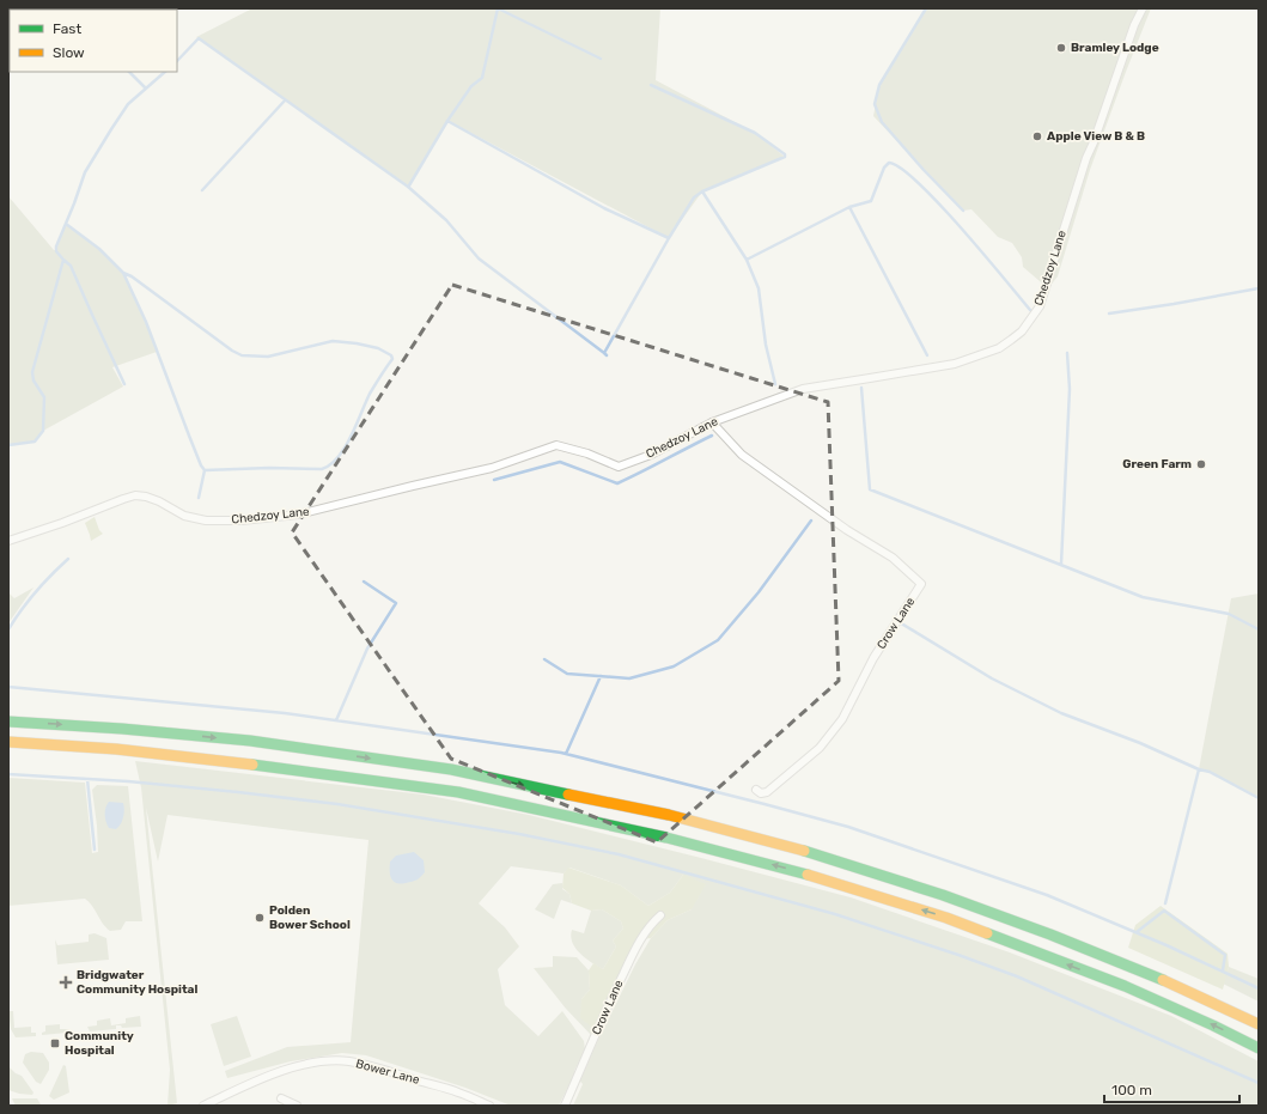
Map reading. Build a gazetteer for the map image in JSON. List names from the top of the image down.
{
  "streets": {
    "street": ["Chedzoy Lane", "Crow Lane", "Bower Lane"]
  },
  "crossings": [
    ["Chedzoy Lane", "Crow Lane"]
  ],
  "places": {
    "other": [
      "Bramley Lodge",
      "Apple View B & B",
      "Green Farm",
      "Polden Bower School"
    ],
    "health": ["Bridgwater Community Hospital"],
    "transit": ["Community Hospital"]
  },
  "legend": ["Fast", "Slow"],
  "scale_bar": "100 m"
}
